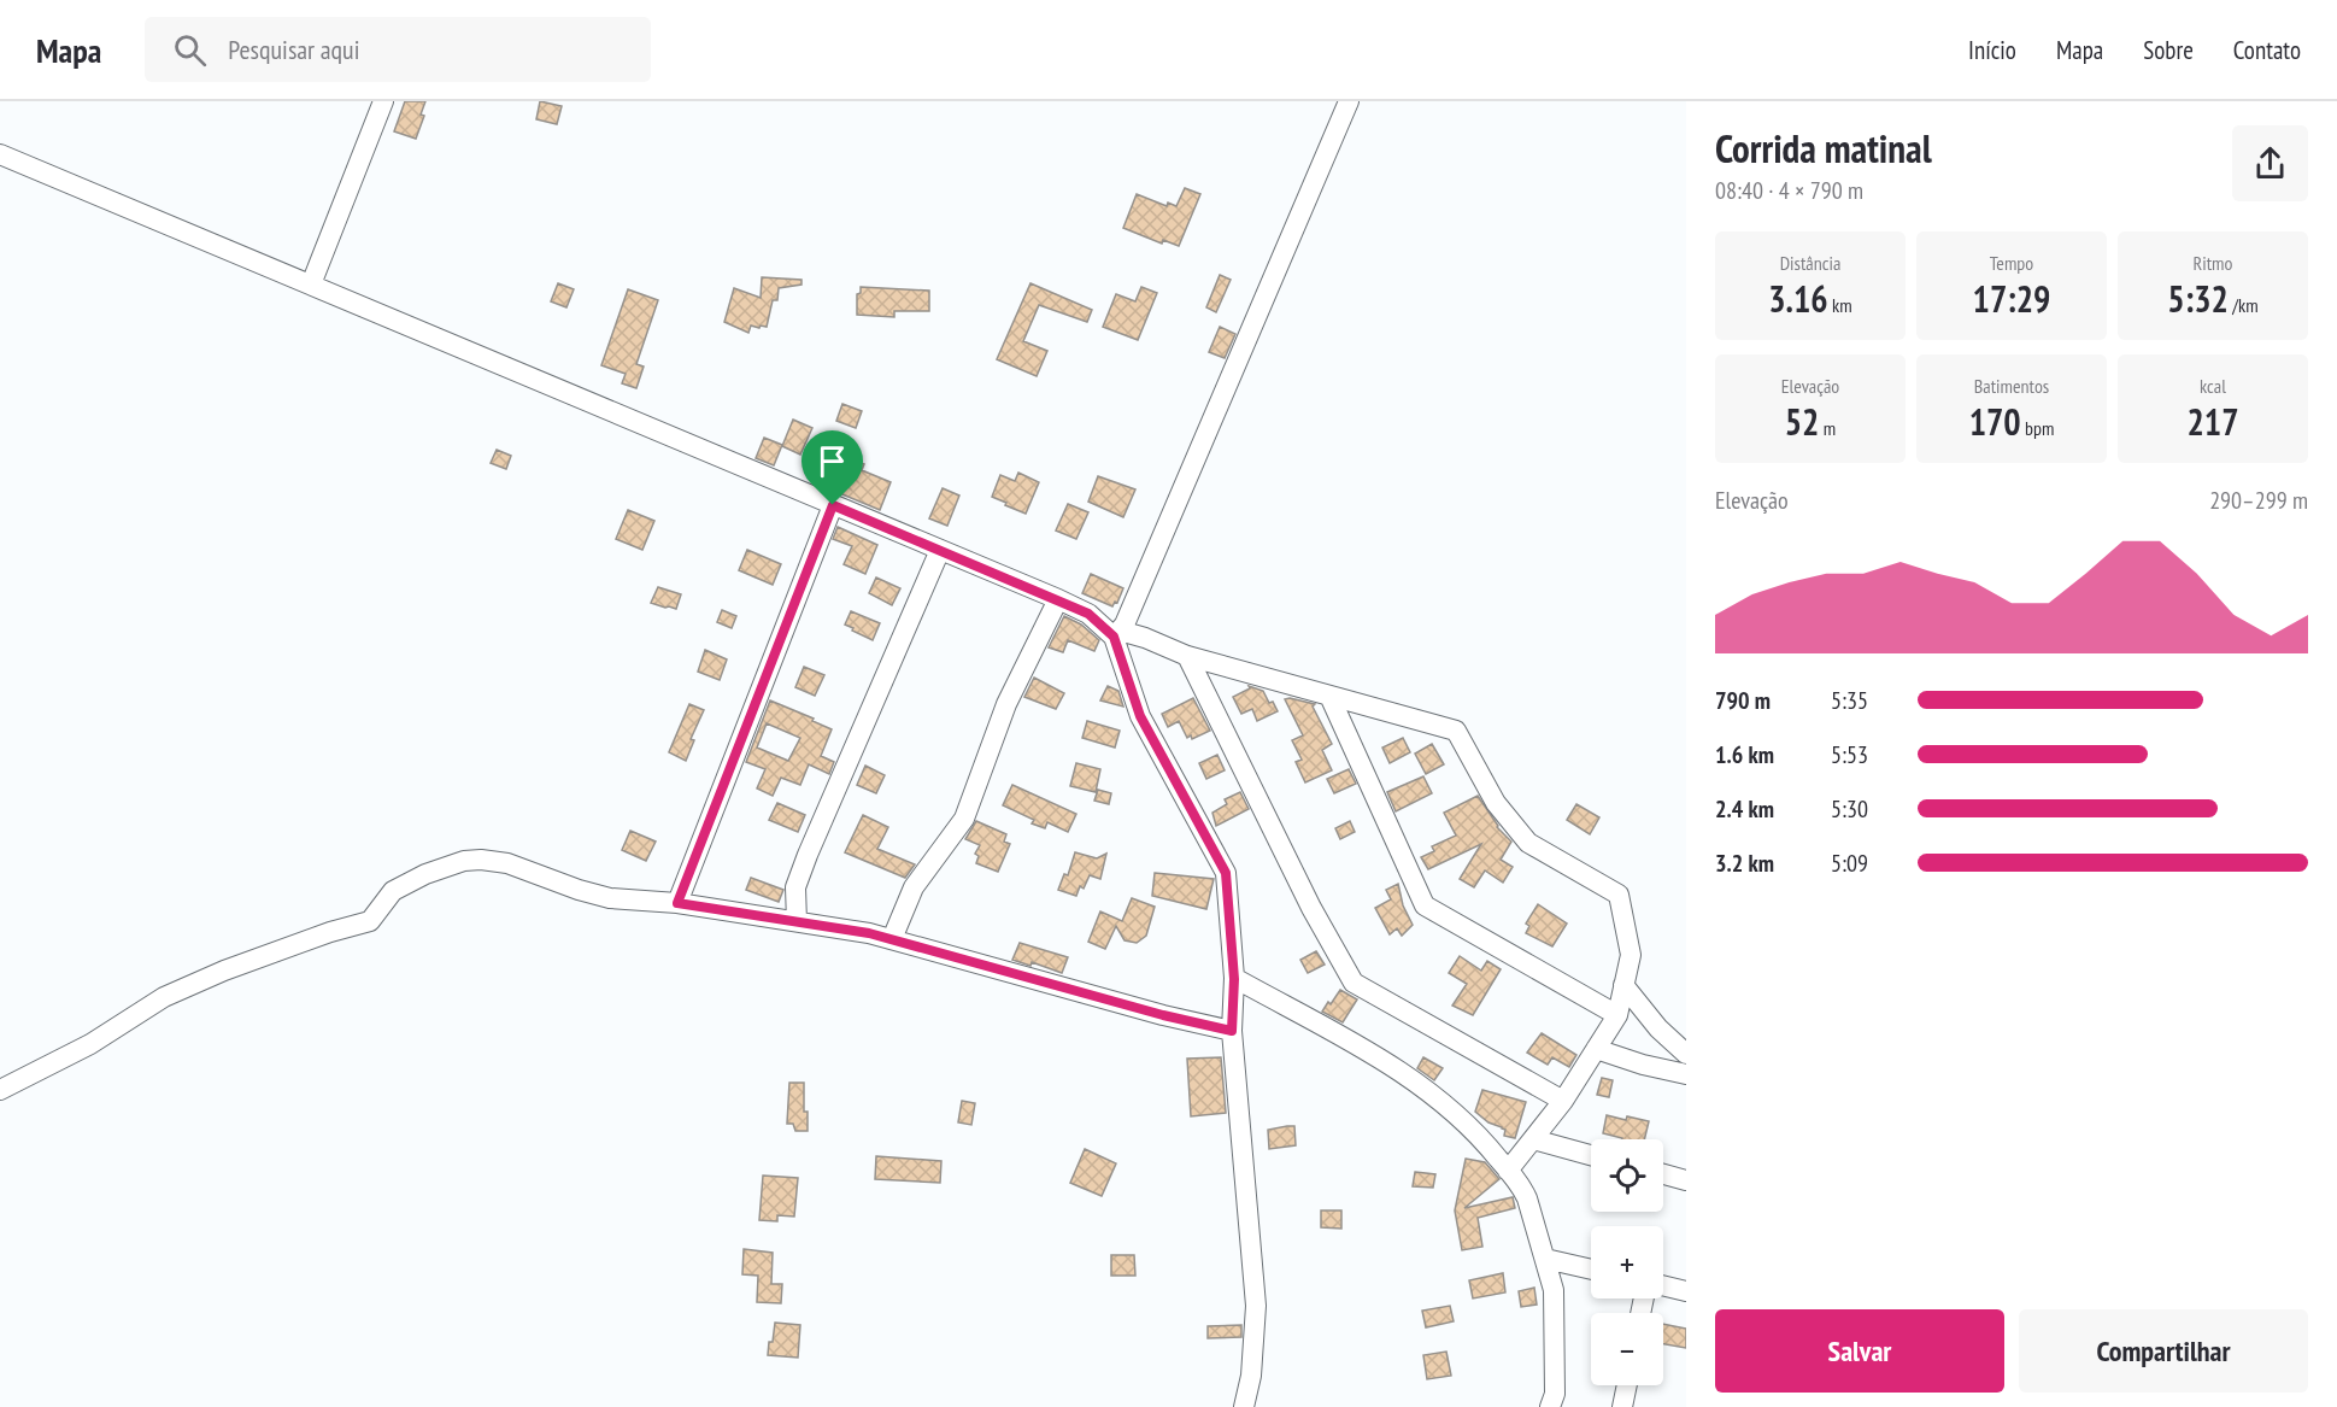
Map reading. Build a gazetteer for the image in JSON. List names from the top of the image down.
{
  "page": {
    "header": "Mapa",
    "search": "Pesquisar aqui",
    "nav": [
      "Início",
      "Mapa",
      "Sobre",
      "Contato"
    ],
    "heading": ["Corrida matinal", "08:40 · 4 × 790 m"],
    "stats": [
      ["Distância", "3.16 km"],
      ["Tempo", "17:29"],
      ["Ritmo", "5:32 /km"],
      ["Elevação", "52 m"],
      ["Batimentos", "170 bpm"],
      ["kcal", "217"]
    ],
    "chart": ["Elevação", "290–299 m"],
    "list": [
      {
        "name": "790 m",
        "note": "5:35"
      },
      {
        "name": "1.6 km",
        "note": "5:53"
      },
      {
        "name": "2.4 km",
        "note": "5:30"
      },
      {
        "name": "3.2 km",
        "note": "5:09"
      }
    ],
    "map_buttons": ["+", "−"],
    "buttons": ["Salvar", "Compartilhar"]
  }
}
